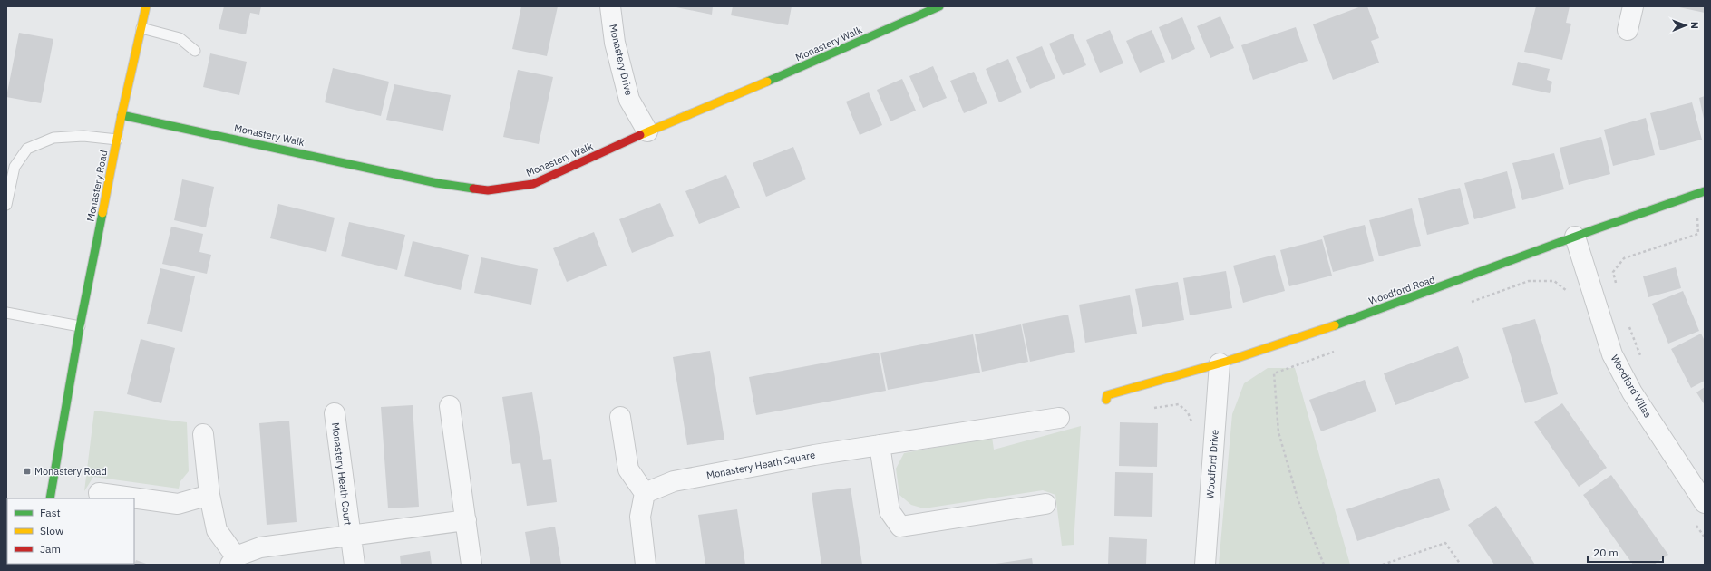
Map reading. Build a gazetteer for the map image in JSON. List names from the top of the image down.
{
  "streets": {
    "street": [
      "Monastery Walk",
      "Monastery Drive",
      "Monastery Road",
      "Woodford Road",
      "Woodford Villas",
      "Woodford Drive",
      "Monastery Heath Square",
      "Monastery Heath Court"
    ]
  },
  "crossings": [
    ["Monastery Walk", "Monastery Drive"],
    ["Monastery Walk", "Monastery Road"],
    ["Woodford Road", "Woodford Villas"],
    ["Woodford Road", "Woodford Drive"]
  ],
  "places": {
    "transit": ["Monastery Road"]
  },
  "legend": ["Fast", "Slow", "Jam"],
  "scale_bar": "20 m",
  "north": "right"
}
